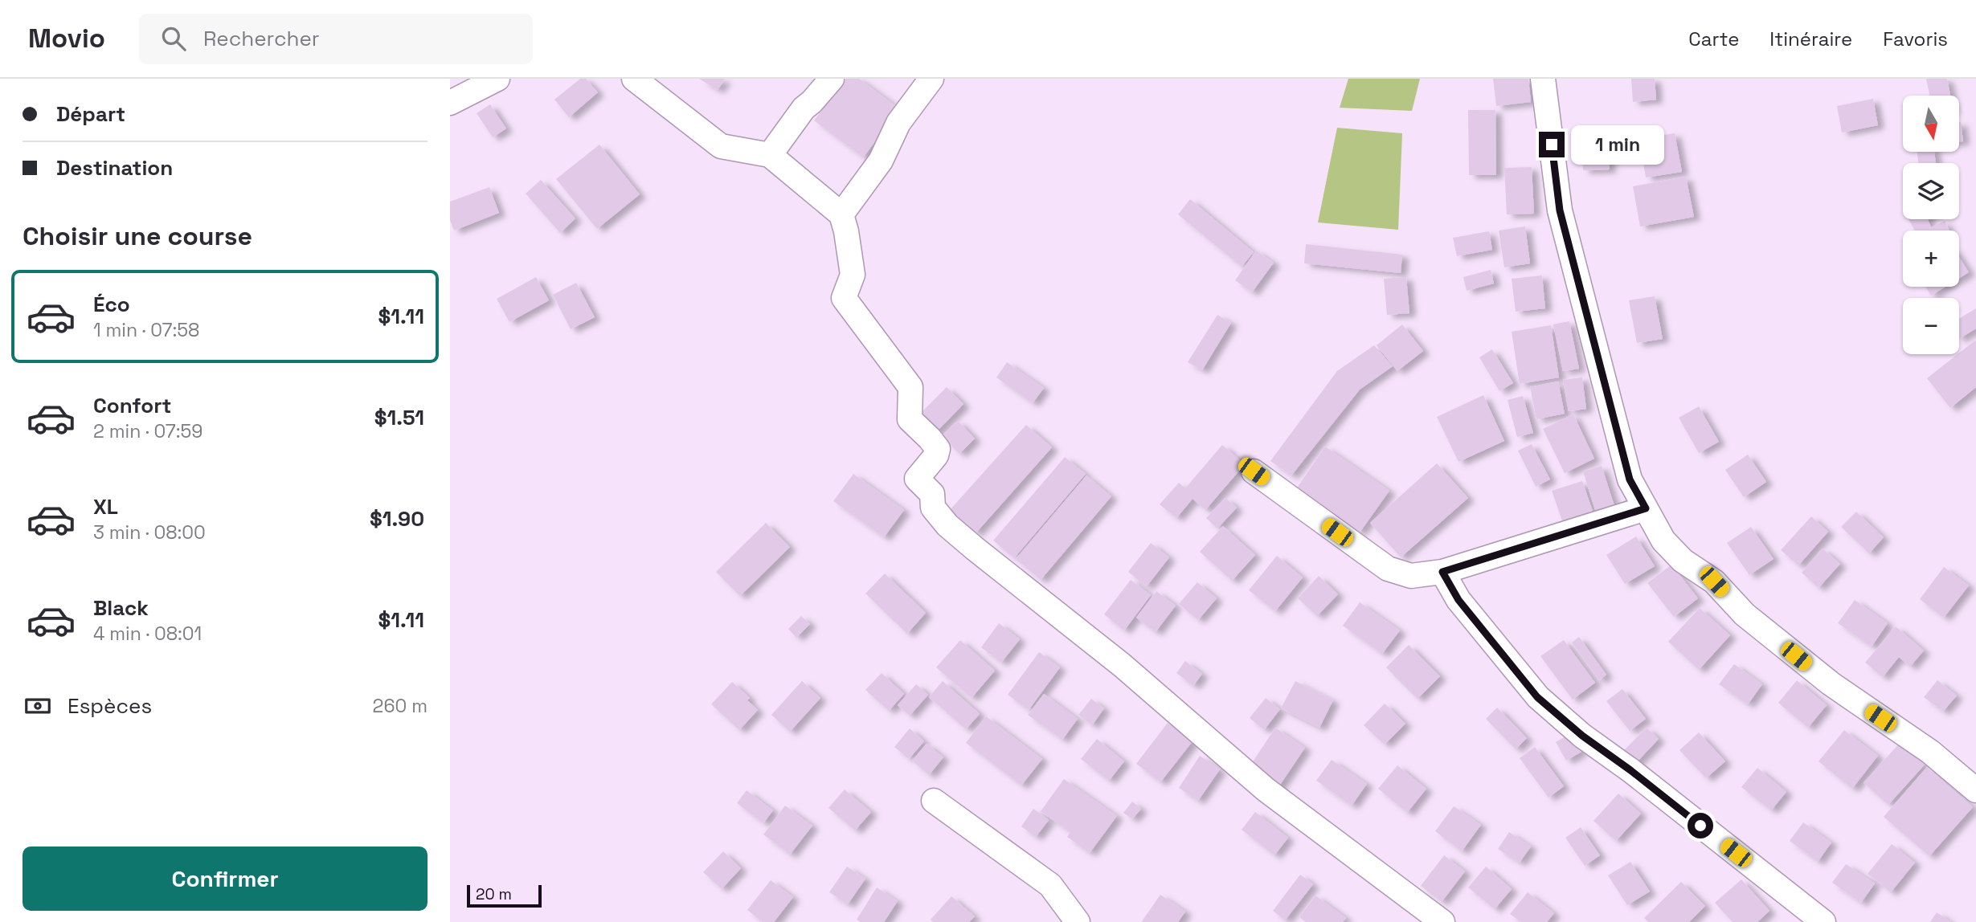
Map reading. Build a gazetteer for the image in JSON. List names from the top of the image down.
{
  "scale_bar": "20 m",
  "north": "bottom",
  "page": {
    "header": "Movio",
    "search": "Rechercher",
    "nav": ["Carte", "Itinéraire", "Favoris"],
    "banner": ["Départ", "Destination"],
    "map_buttons": ["+", "−"],
    "bubble": "1 min",
    "heading": "Choisir une course",
    "list": [
      {
        "name": "Éco",
        "note": "1 min · 07:58",
        "value": "$1.11"
      },
      {
        "name": "Confort",
        "note": "2 min · 07:59",
        "value": "$1.51"
      },
      {
        "name": "XL",
        "note": "3 min · 08:00",
        "value": "$1.90"
      },
      {
        "name": "Black",
        "note": "4 min · 08:01",
        "value": "$1.11"
      }
    ],
    "pay": ["Espèces", "260 m"],
    "buttons": "Confirmer",
    "scale": "20 m"
  }
}
